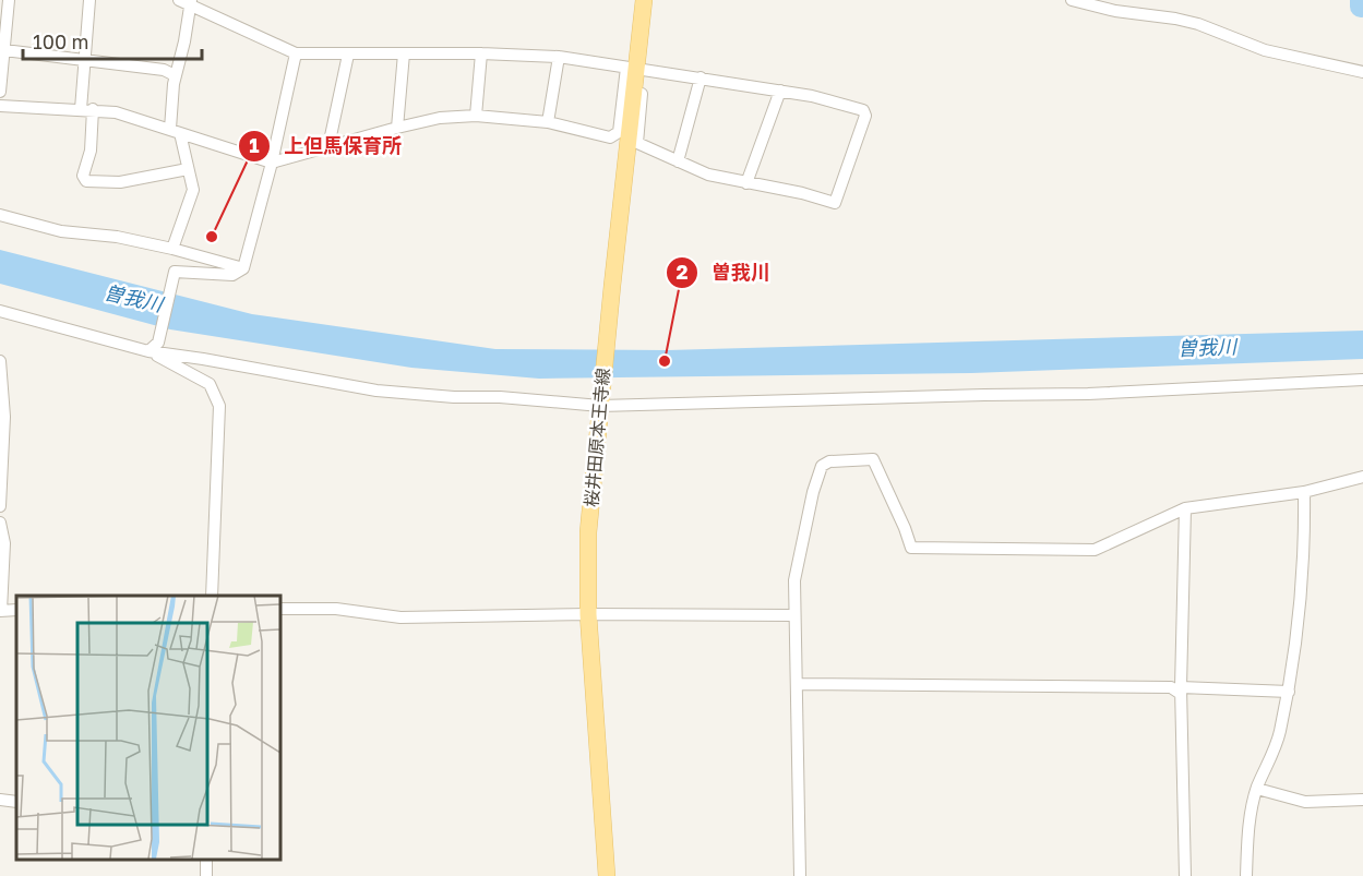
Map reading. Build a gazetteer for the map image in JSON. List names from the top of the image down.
{
  "streets": {
    "main road": ["桜井田原本王寺線"]
  },
  "water": ["曽我川"],
  "places": ["上但馬保育所", "曽我川"],
  "scale_bar": "100 m"
}
